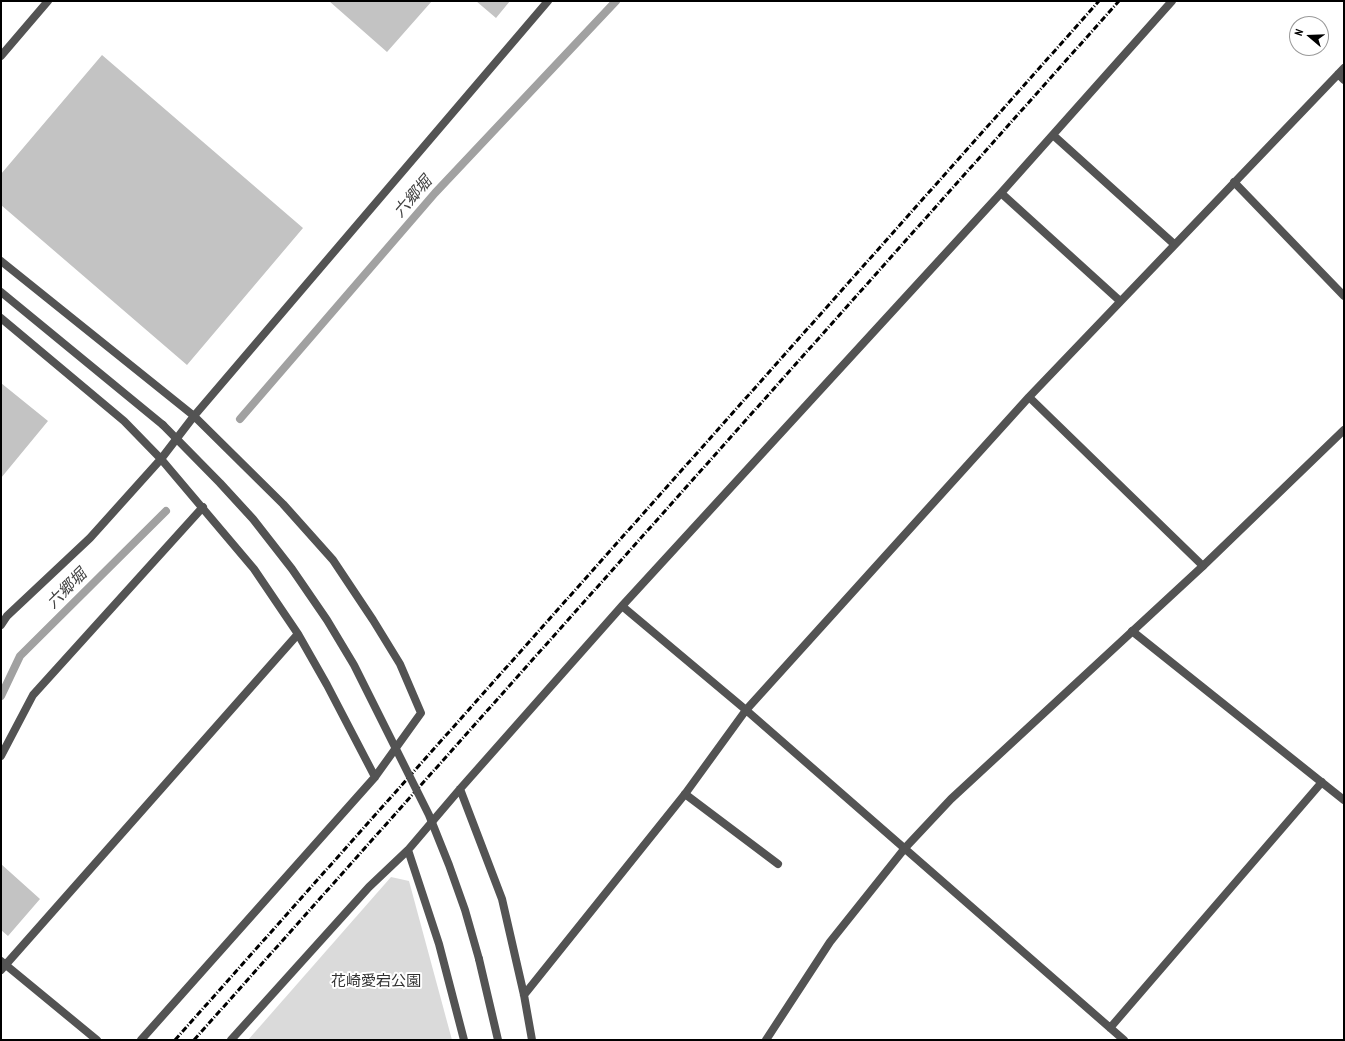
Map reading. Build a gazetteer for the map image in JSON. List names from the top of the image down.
{
  "water": ["六郷堀"],
  "parks": ["花崎愛宕公園"],
  "north": "left"
}
